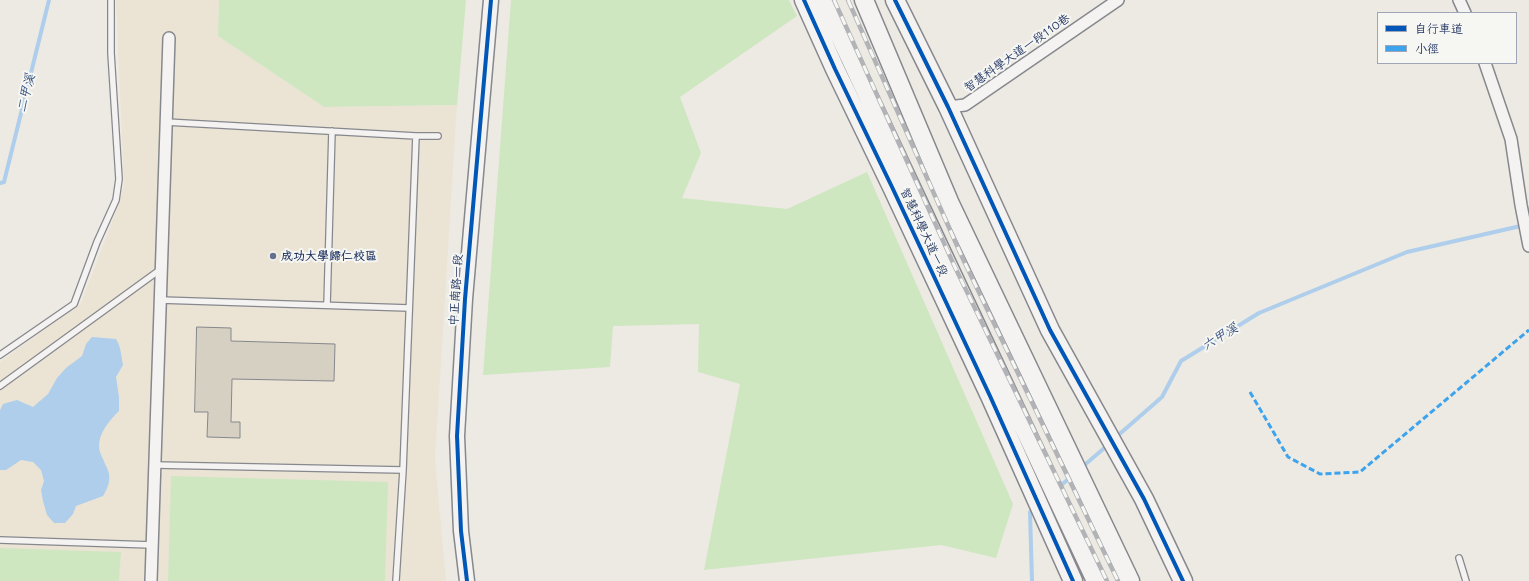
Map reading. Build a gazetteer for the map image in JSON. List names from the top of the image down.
{
  "streets": {
    "main road": ["智慧科學大道一段"],
    "street": ["智慧科學大道一段110巷", "中正南路一段"]
  },
  "water": ["二甲溪", "六甲溪"],
  "places": ["成功大學歸仁校區"],
  "legend": ["自行車道", "小徑"]
}
